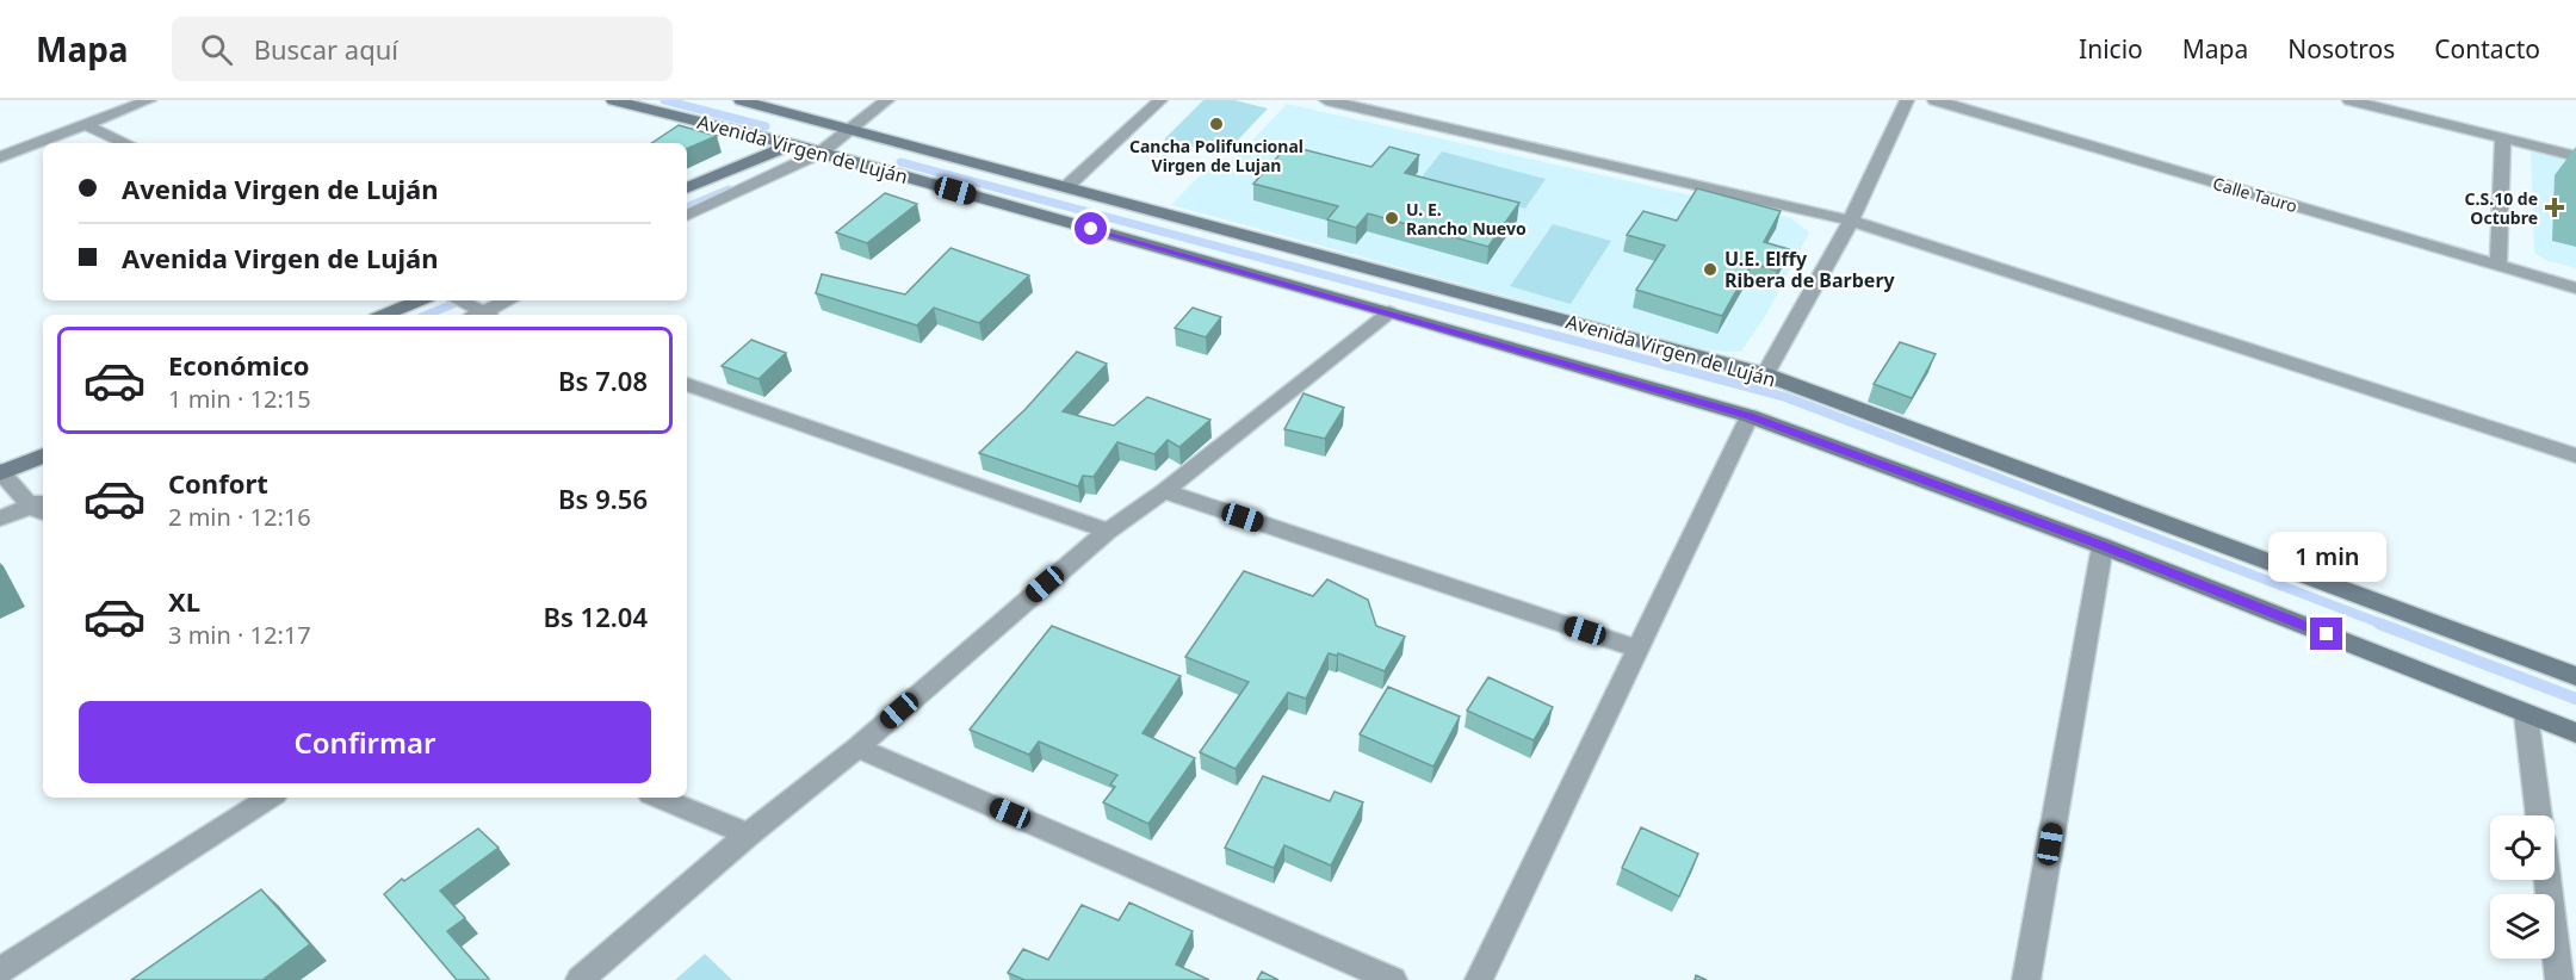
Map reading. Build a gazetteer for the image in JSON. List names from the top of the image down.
{
  "streets": {
    "main road": ["Avenida Virgen de Luján"],
    "street": ["Calle Tauro"]
  },
  "places": {
    "other": ["Cancha Polifuncional Virgen de Lujan", "U. E. Rancho Nuevo", "U.E. Elffy Ribera de Barbery"],
    "health": ["C.S.10 de Octubre"]
  },
  "page": {
    "header": "Mapa",
    "search": "Buscar aquí",
    "nav": [
      "Inicio",
      "Mapa",
      "Nosotros",
      "Contacto"
    ],
    "banner": ["Avenida Virgen de Luján", "Avenida Virgen de Luján"],
    "list": [
      {
        "name": "Económico",
        "note": "1 min · 12:15",
        "value": "Bs 7.08"
      },
      {
        "name": "Confort",
        "note": "2 min · 12:16",
        "value": "Bs 9.56"
      },
      {
        "name": "XL",
        "note": "3 min · 12:17",
        "value": "Bs 12.04"
      }
    ],
    "bubble": "1 min",
    "buttons": "Confirmar"
  }
}
